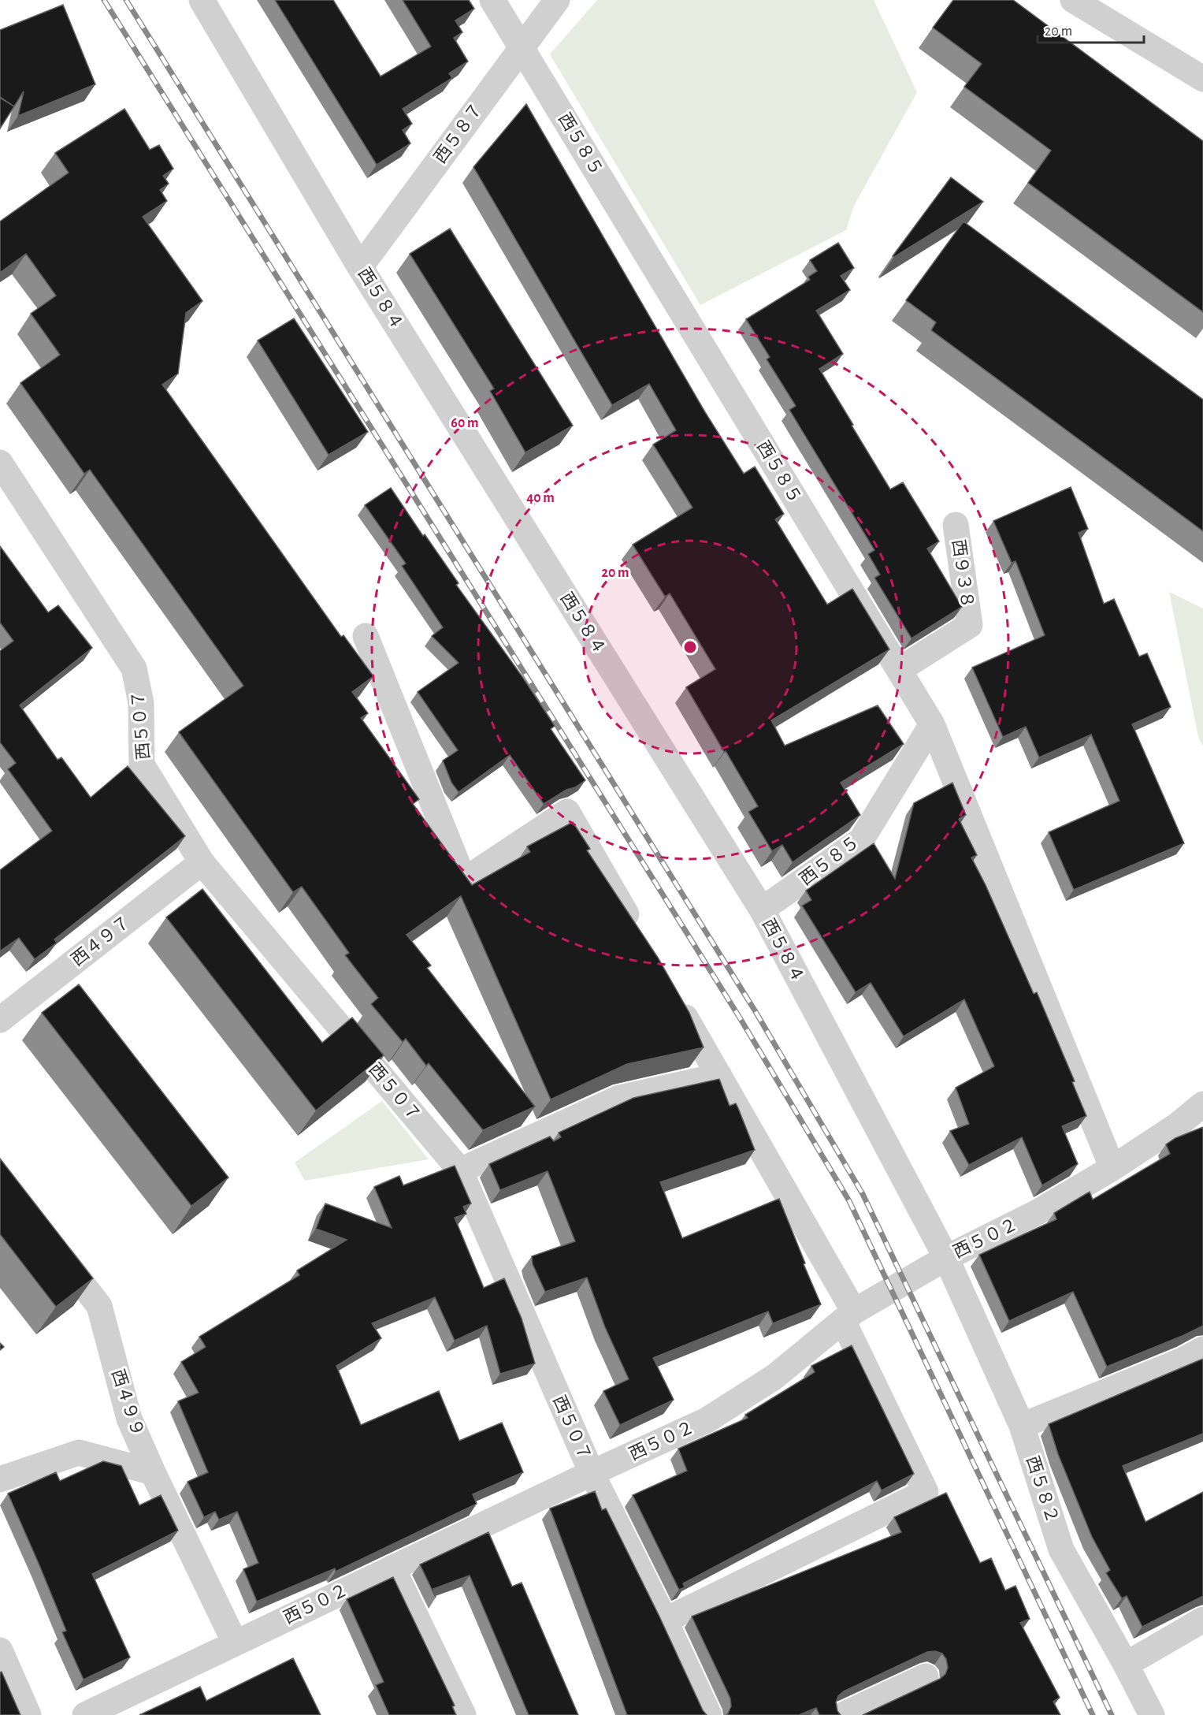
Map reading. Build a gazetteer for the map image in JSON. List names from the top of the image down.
{
  "streets": {
    "street": [
      "西５８７",
      "西５８５",
      "西５８４",
      "西９３８",
      "西５０７",
      "西４９７",
      "西５０２",
      "西４９９",
      "西５８２"
    ]
  },
  "crossings": [
    ["西５８７", "西５８５"],
    ["西５８７", "西５８４"],
    ["西５８５", "西５８４"],
    ["西５８５", "西９３８"],
    ["西５８４", "西５０２"],
    ["西５８４", "西５８２"],
    ["西５０７", "西４９７"],
    ["西５０７", "西５０２"],
    ["西５０２", "西４９９"],
    ["西５０２", "西５８２"]
  ],
  "scale_bar": "20 m",
  "rings": ["60 m", "40 m", "20 m"]
}
